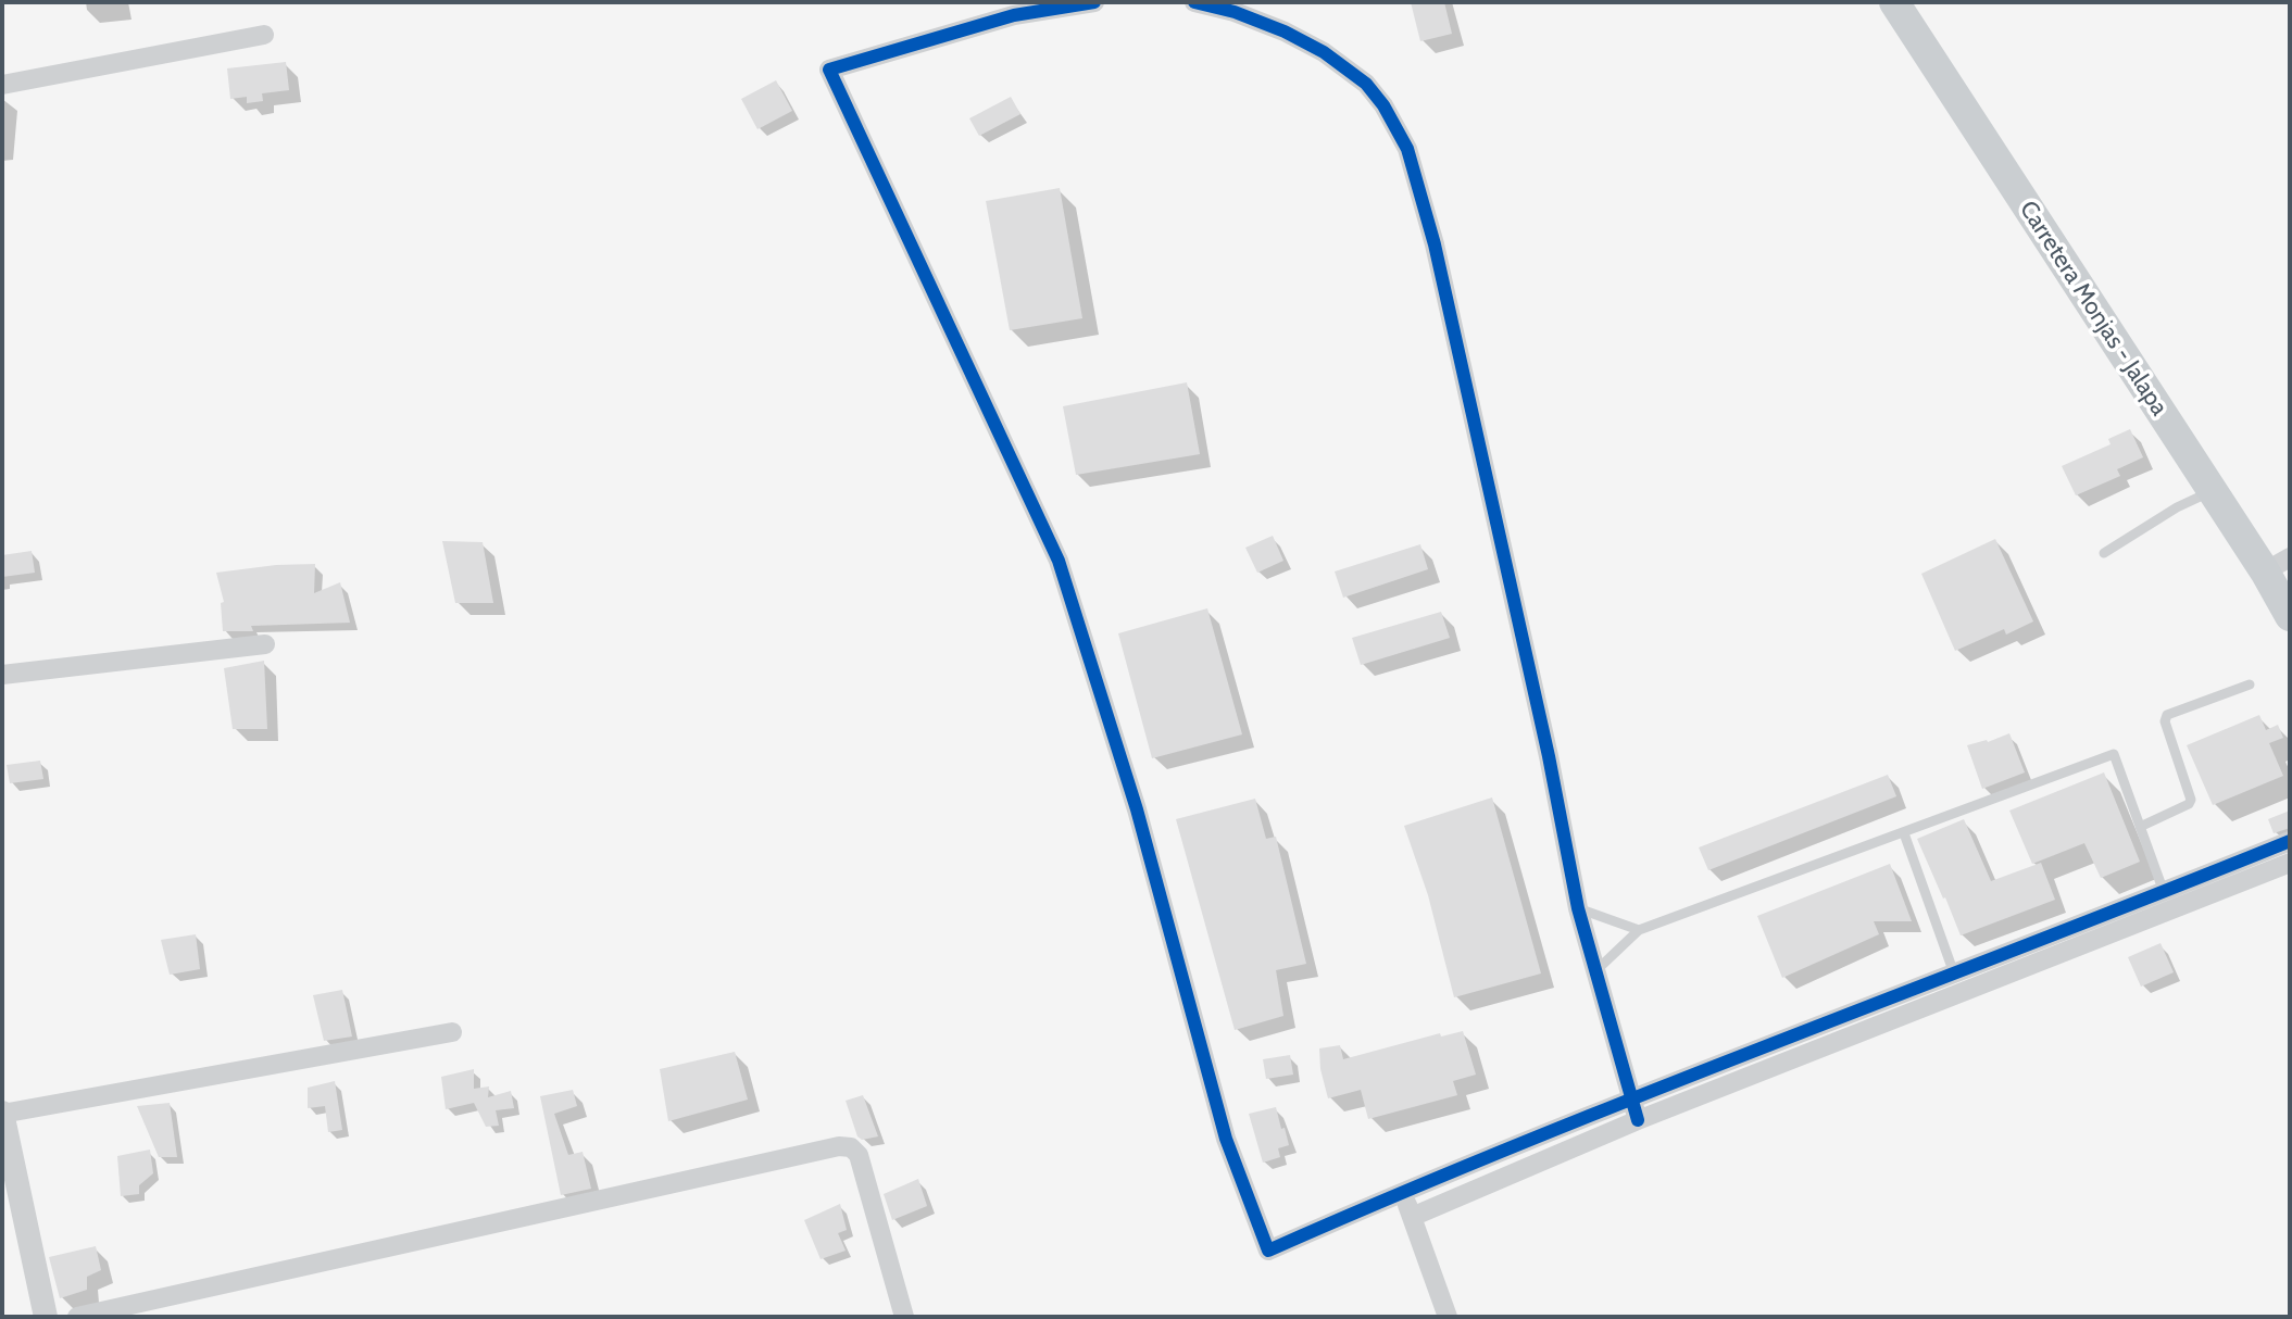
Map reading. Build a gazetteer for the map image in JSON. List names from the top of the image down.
{
  "streets": {
    "main road": ["Carretera Monjas - Jalapa"]
  }
}
